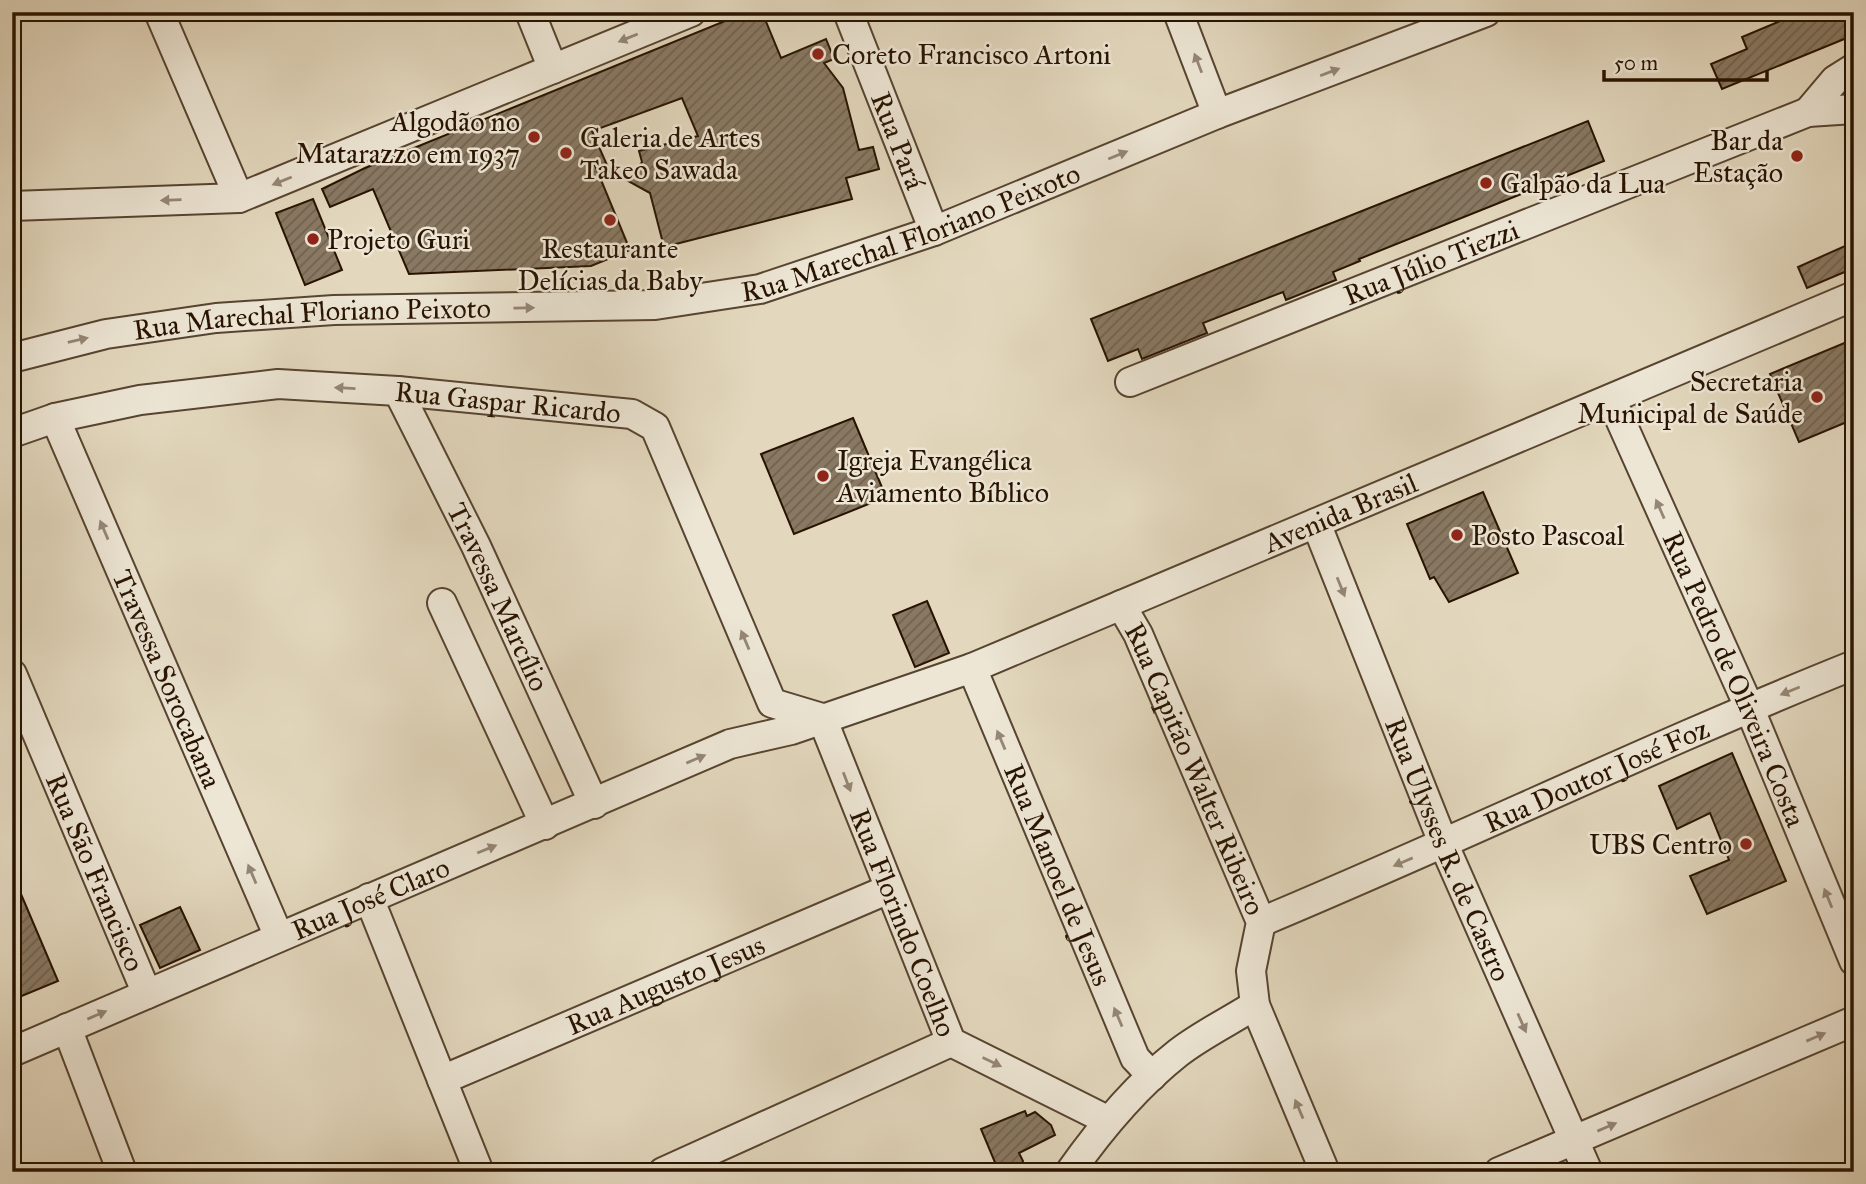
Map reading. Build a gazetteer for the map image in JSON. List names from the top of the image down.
{
  "streets": {
    "street": [
      "Rua Pará",
      "Rua Marechal Floriano Peixoto",
      "Rua Júlio Tiezzi",
      "Rua Gaspar Ricardo",
      "Avenida Brasil",
      "Travessa Marcílio",
      "Travessa Sorocabana",
      "Rua Pedro de Oliveira Costa",
      "Rua Capitão Walter Ribeiro",
      "Rua Doutor José Foz",
      "Rua Ulysses R. de Castro",
      "Rua São Francisco",
      "Rua Manoel de Jesus",
      "Rua José Claro",
      "Rua Florindo Coelho",
      "Rua Augusto Jesus"
    ]
  },
  "crossings": [
    ["Rua Pará", "Rua Marechal Floriano Peixoto"],
    ["Rua Gaspar Ricardo", "Travessa Marcílio"],
    ["Rua Gaspar Ricardo", "Travessa Sorocabana"],
    ["Rua Gaspar Ricardo", "Rua José Claro"],
    ["Avenida Brasil", "Rua Pedro de Oliveira Costa"],
    ["Avenida Brasil", "Rua Capitão Walter Ribeiro"],
    ["Avenida Brasil", "Rua Ulysses R. de Castro"],
    ["Avenida Brasil", "Rua Manoel de Jesus"],
    ["Avenida Brasil", "Rua José Claro"],
    ["Avenida Brasil", "Rua Florindo Coelho"],
    ["Travessa Marcílio", "Rua José Claro"],
    ["Travessa Sorocabana", "Rua José Claro"],
    ["Rua Pedro de Oliveira Costa", "Rua Doutor José Foz"],
    ["Rua Capitão Walter Ribeiro", "Rua Doutor José Foz"],
    ["Rua Doutor José Foz", "Rua Ulysses R. de Castro"],
    ["Rua São Francisco", "Rua José Claro"],
    ["Rua José Claro", "Rua Florindo Coelho"],
    ["Rua Florindo Coelho", "Rua Augusto Jesus"]
  ],
  "one_way": [
    "Rua Gaspar Ricardo",
    "Travessa Sorocabana",
    "Rua Pedro de Oliveira Costa",
    "Rua Doutor José Foz",
    "Rua Ulysses R. de Castro",
    "Rua Manoel de Jesus",
    "Rua José Claro",
    "Rua Florindo Coelho"
  ],
  "places": [
    "Coreto Francisco Artoni",
    "Algodão no Matarazzo em 1937",
    "Galeria de Artes Takeo Sawada",
    "Bar da Estação",
    "Galpão da Lua",
    "Restaurante Delícias da Baby",
    "Projeto Guri",
    "Secretaria Municipal de Saúde",
    "Igreja Evangélica Aviamento Bíblico",
    "Posto Pascoal",
    "UBS Centro"
  ],
  "scale_bar": "50 m"
}
